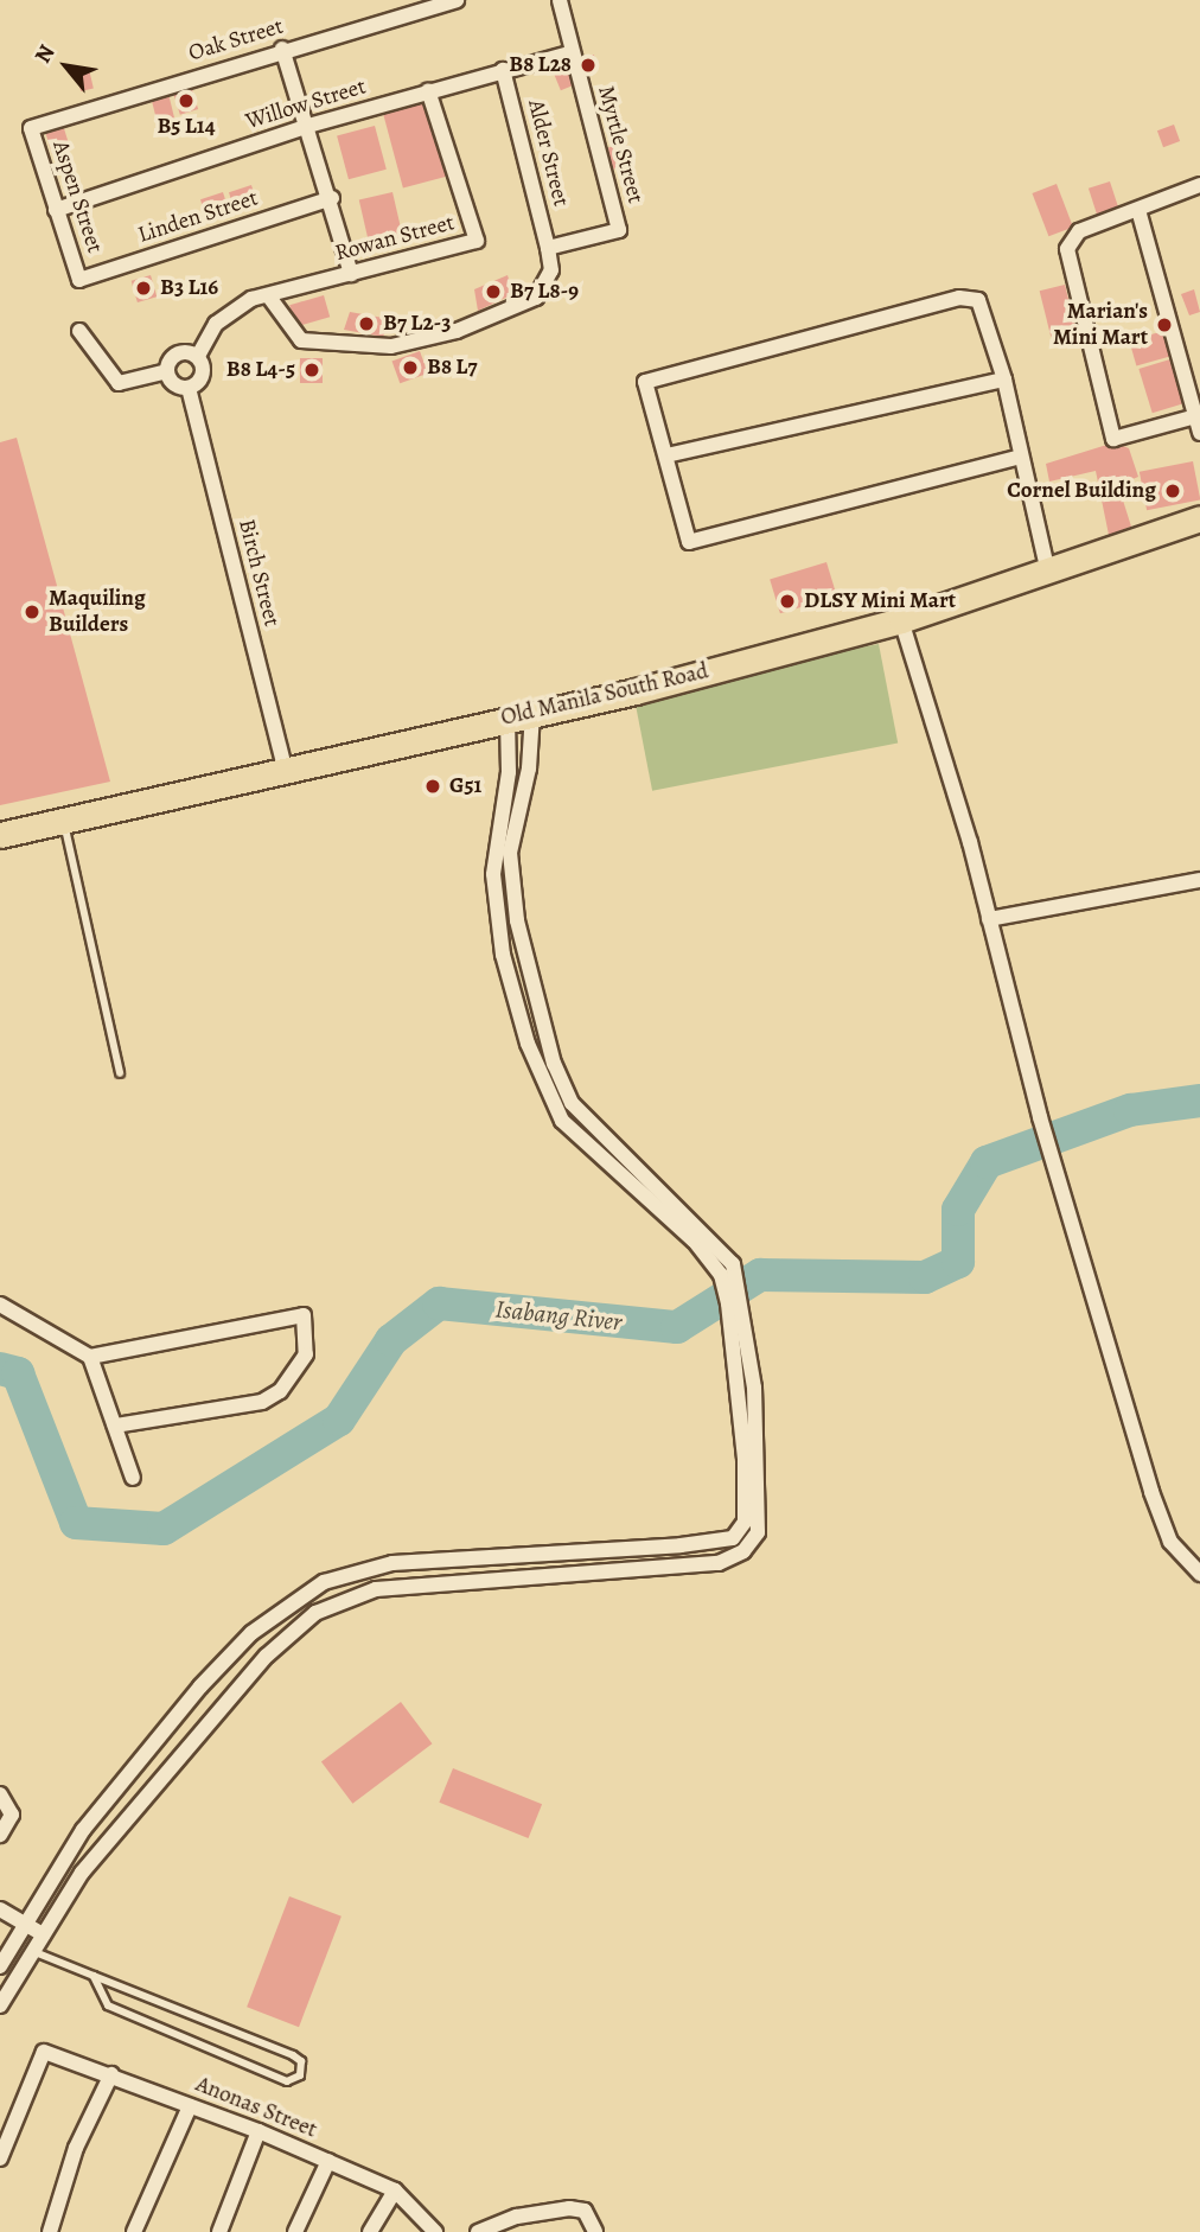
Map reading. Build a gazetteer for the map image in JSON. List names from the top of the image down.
{
  "streets": {
    "main road": ["Old Manila South Road"],
    "street": [
      "Oak Street",
      "Willow Street",
      "Myrtle Street",
      "Alder Street",
      "Aspen Street",
      "Linden Street",
      "Rowan Street",
      "Birch Street",
      "Anonas Street"
    ]
  },
  "crossings": [
    ["Oak Street", "Aspen Street"],
    ["Willow Street", "Myrtle Street"],
    ["Willow Street", "Alder Street"],
    ["Willow Street", "Aspen Street"],
    ["Willow Street", "Rowan Street"],
    ["Myrtle Street", "Alder Street"],
    ["Alder Street", "Rowan Street"],
    ["Aspen Street", "Linden Street"],
    ["Rowan Street", "Birch Street"],
    ["Birch Street", "Old Manila South Road"]
  ],
  "water": ["Isabang River"],
  "places": [
    "B8 L28",
    "B5 L14",
    "B3 L16",
    "B7 L8-9",
    "B7 L2-3",
    "Marian's Mini Mart",
    "B8 L7",
    "B8 L4-5",
    "Cornel Building",
    "DLSY Mini Mart",
    "Maquiling Builders",
    "G51"
  ],
  "north": "top left"
}
